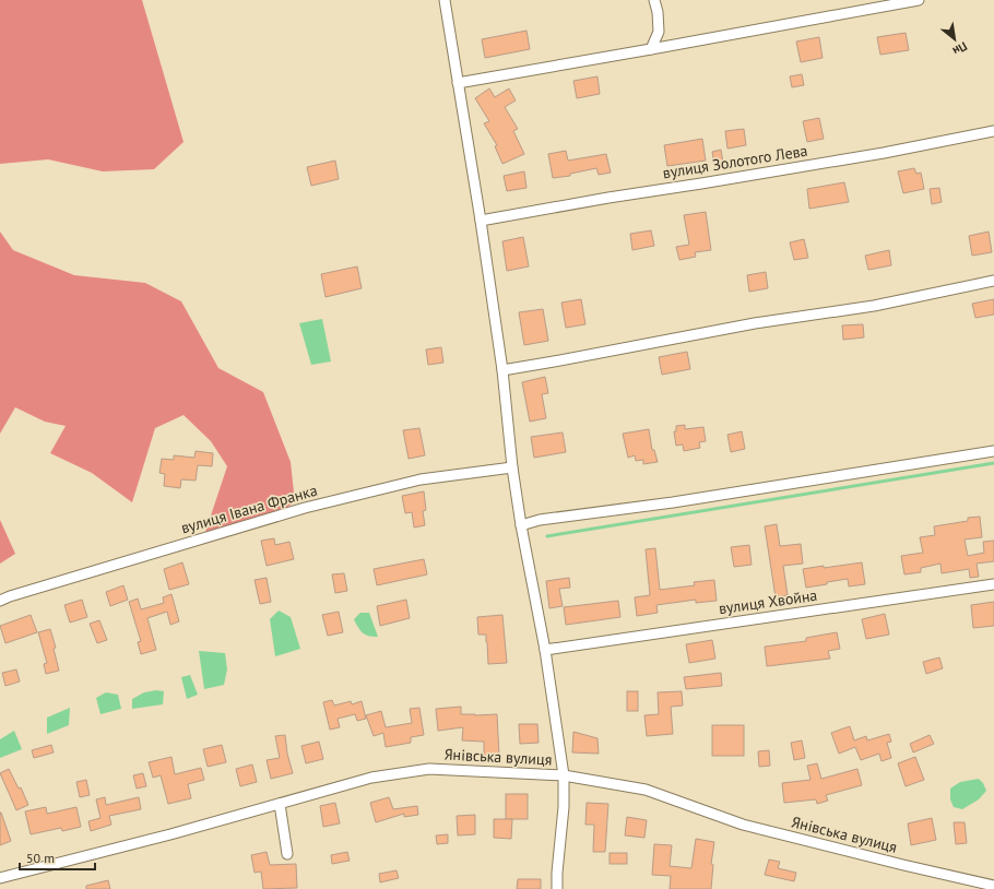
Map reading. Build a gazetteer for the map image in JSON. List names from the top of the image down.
{
  "streets": {
    "street": [
      "вулиця Золотого Лева",
      "вулиця Івана Франка",
      "вулиця Хвойна",
      "Янівська вулиця"
    ]
  },
  "scale_bar": "50 m",
  "north": "bottom right"
}
